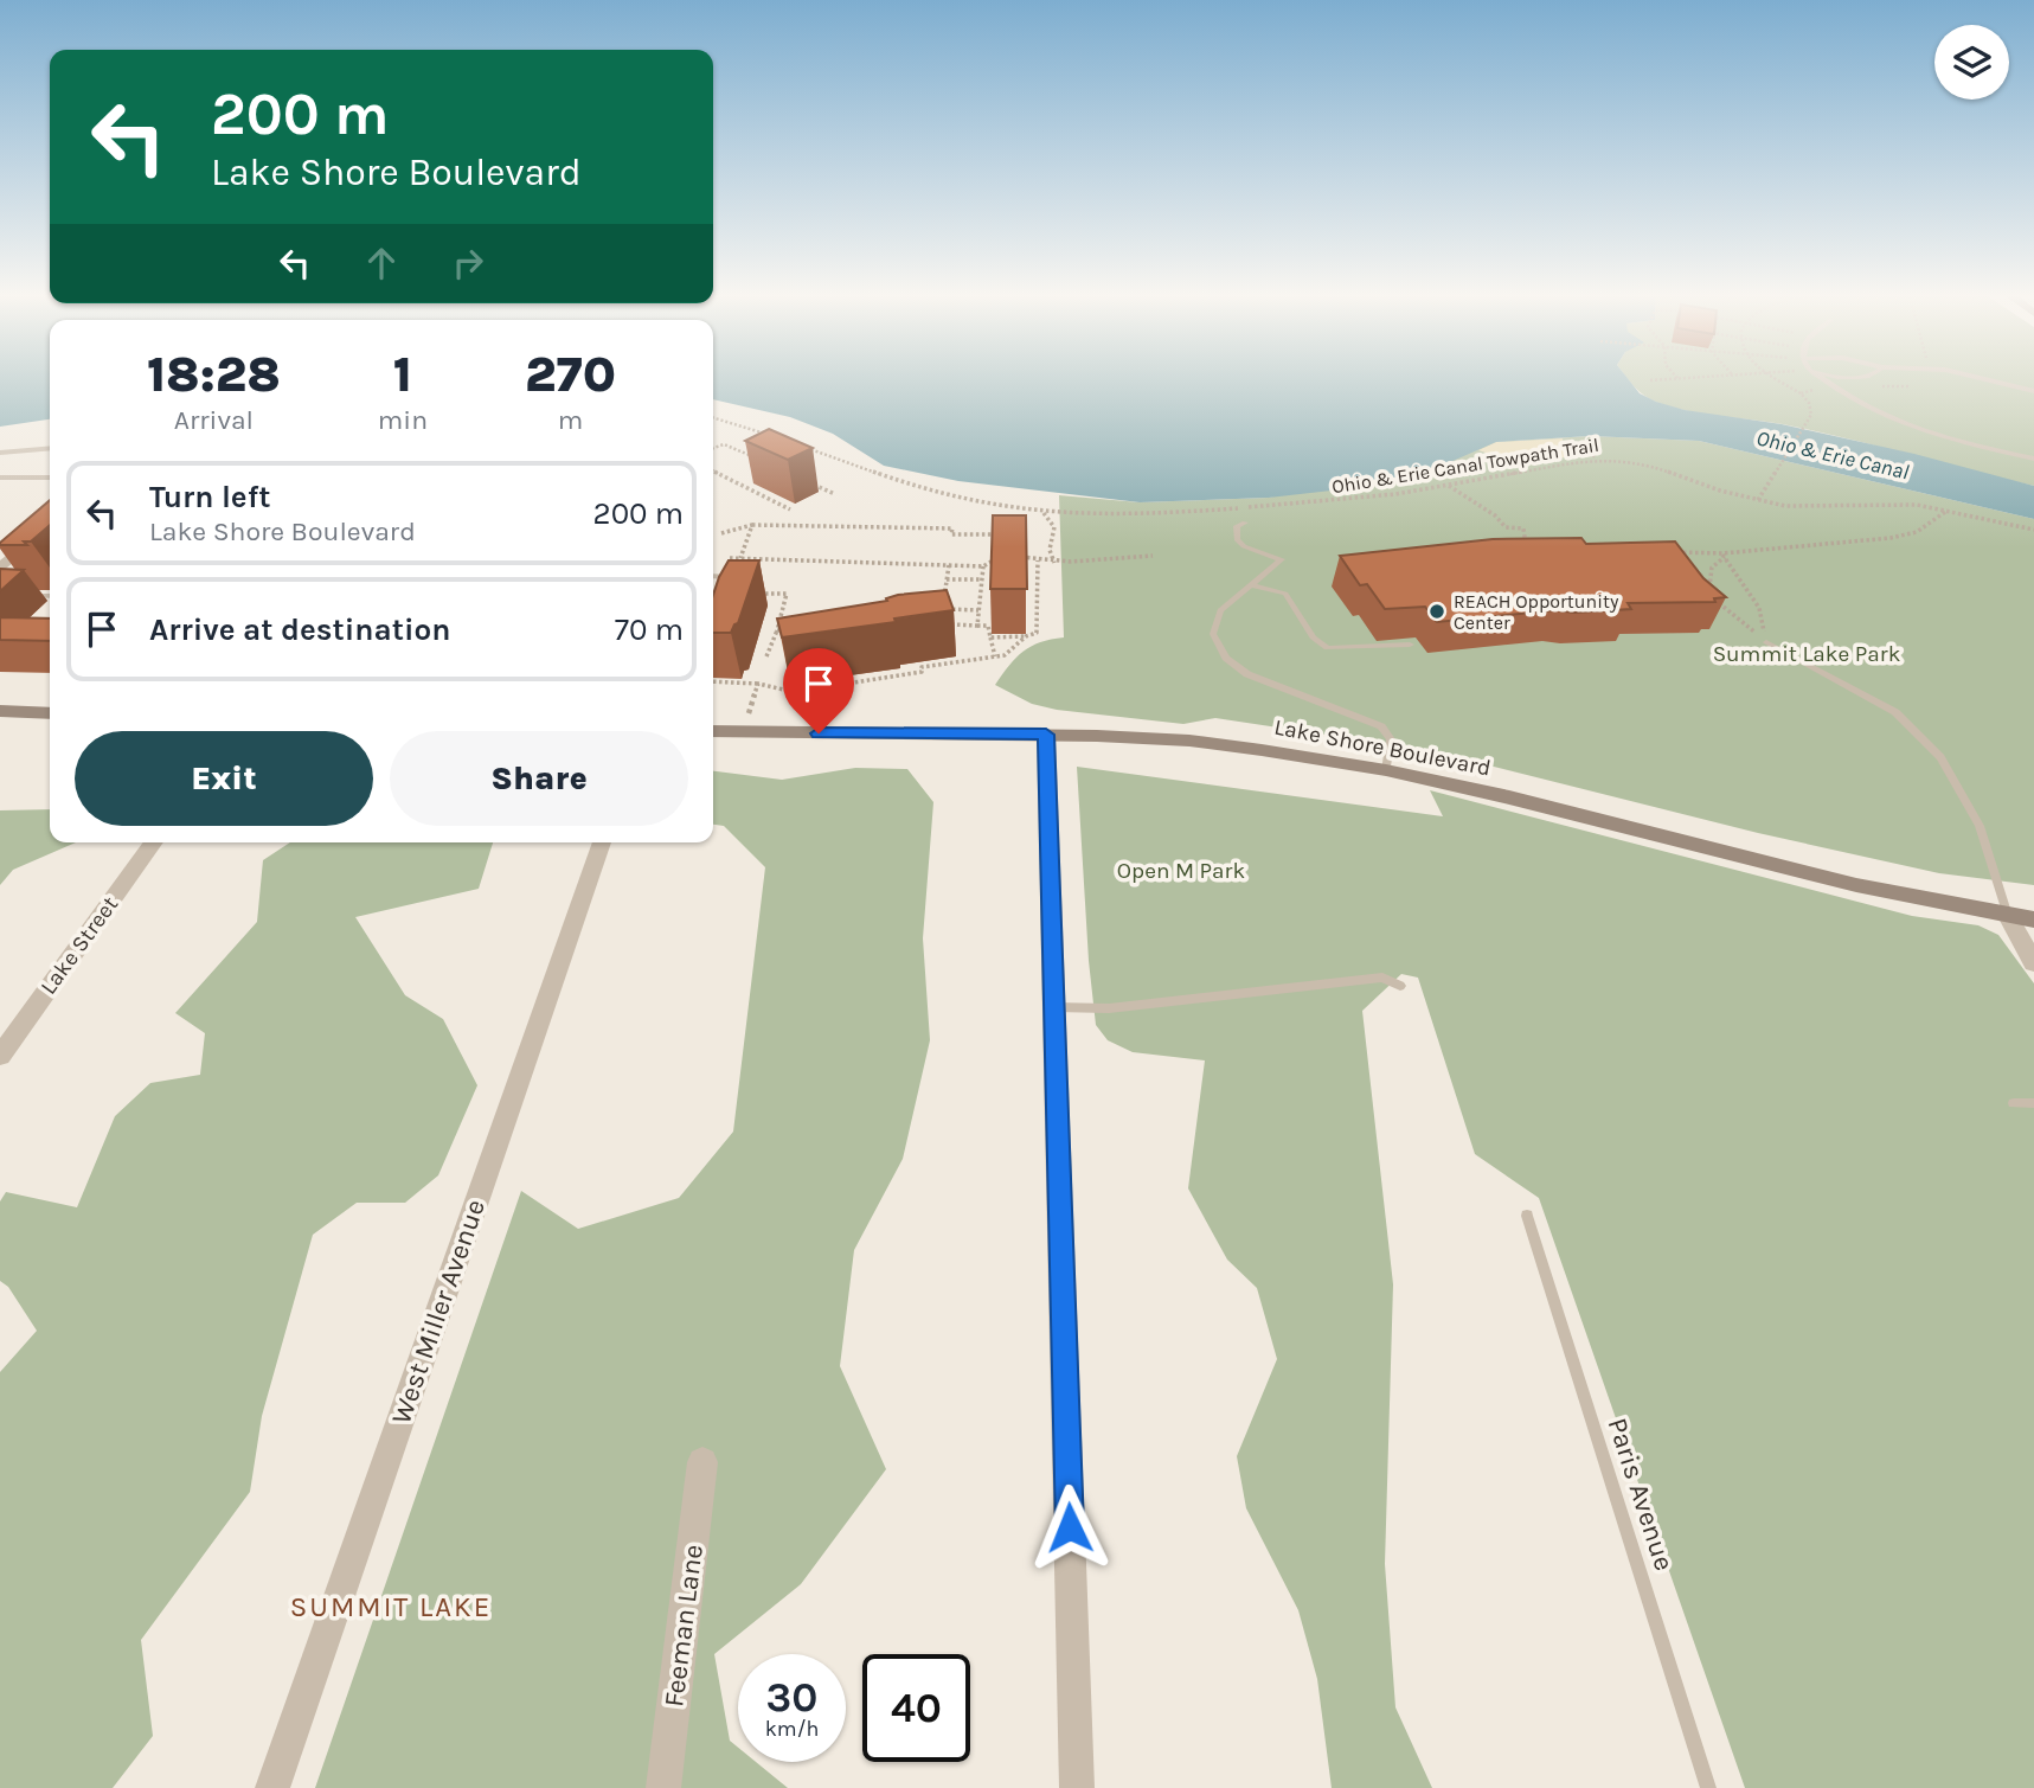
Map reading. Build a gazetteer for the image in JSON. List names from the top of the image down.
{
  "streets": {
    "main road": ["Lake Shore Boulevard"],
    "street": ["Lake Street", "West Miller Avenue", "Feeman Lane"],
    "lane": ["Paris Avenue"],
    "path": ["Ohio & Erie Canal Towpath Trail"]
  },
  "districts": ["SUMMIT LAKE"],
  "water": ["Ohio & Erie Canal"],
  "parks": ["Summit Lake Park", "Open M Park"],
  "places": ["REACH Opportunity Center"],
  "page": {
    "turn": ["200 m", "Lake Shore Boulevard"],
    "eta": [
      "18:28",
      "Arrival",
      "1",
      "min",
      "270",
      "m"
    ],
    "list": [
      {
        "name": "Turn left",
        "note": "Lake Shore Boulevard",
        "value": "200 m"
      },
      {
        "name": "Arrive at destination",
        "value": "70 m"
      }
    ],
    "buttons": ["Exit", "Share"],
    "speed": "30 km/h",
    "limit": "40"
  }
}
